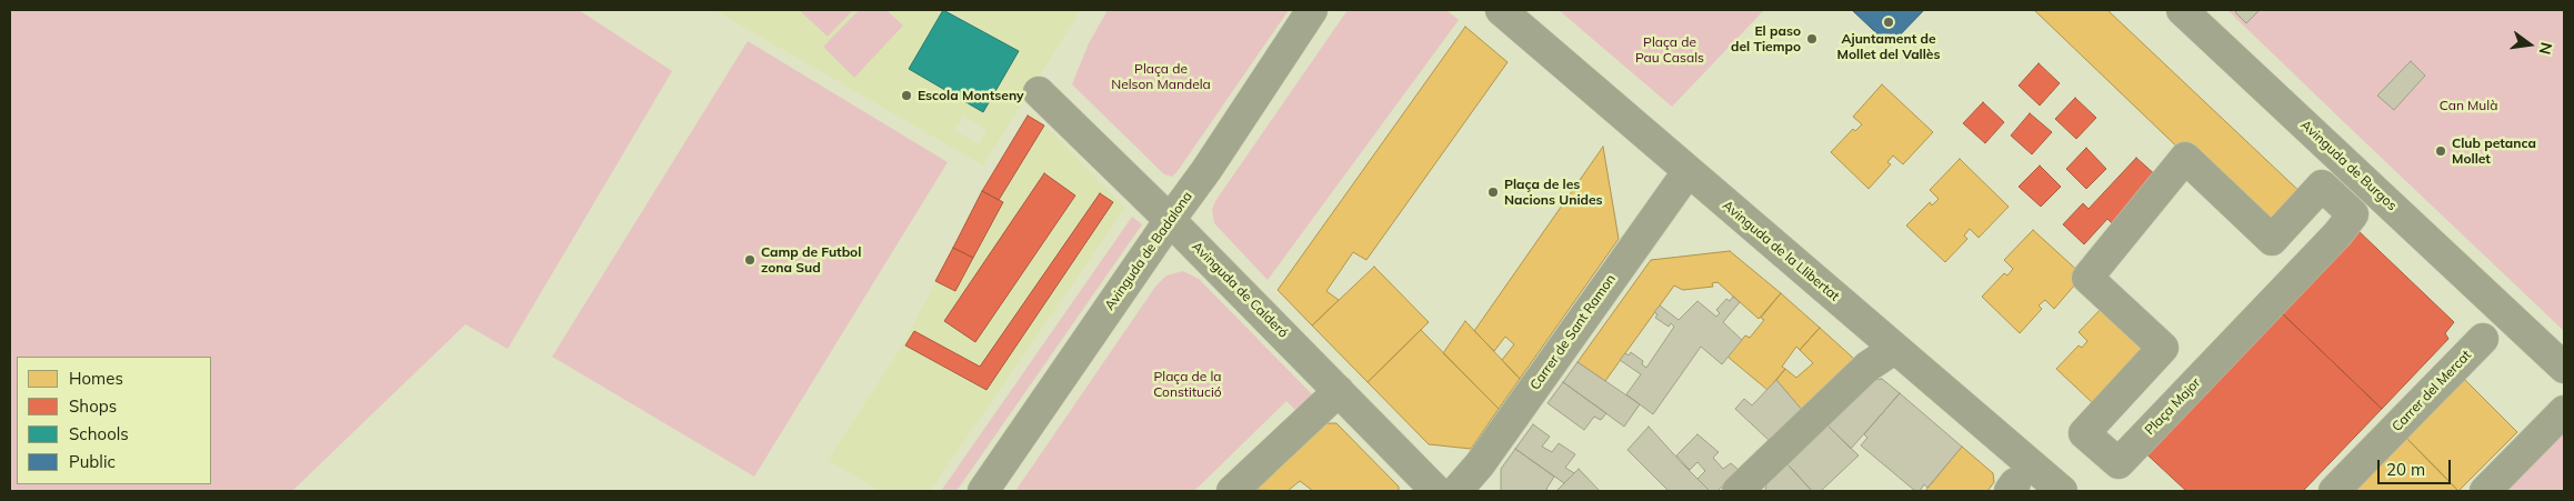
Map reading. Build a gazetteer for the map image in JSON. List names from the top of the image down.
{
  "streets": {
    "street": [
      "Avinguda de Burgos",
      "Avinguda de Badalona",
      "Avinguda de la Llibertat",
      "Avinguda de Calderó",
      "Carrer de Sant Ramon",
      "Carrer del Mercat",
      "Plaça Major"
    ]
  },
  "crossings": [
    ["Avinguda de Badalona", "Avinguda de Calderó"],
    ["Avinguda de la Llibertat", "Carrer de Sant Ramon"]
  ],
  "parks": [
    "Plaça de Pau Casals",
    "Plaça de Nelson Mandela",
    "Can Mulà",
    "Plaça de la Constitució"
  ],
  "places": [
    "Ajuntament de Mollet del Vallès",
    "El paso del Tiempo",
    "Escola Montseny",
    "Club petanca Mollet",
    "Plaça de les Nacions Unides",
    "Camp de Futbol zona Sud"
  ],
  "legend": [
    "Homes",
    "Shops",
    "Schools",
    "Public"
  ],
  "scale_bar": "20 m",
  "north": "right"
}
